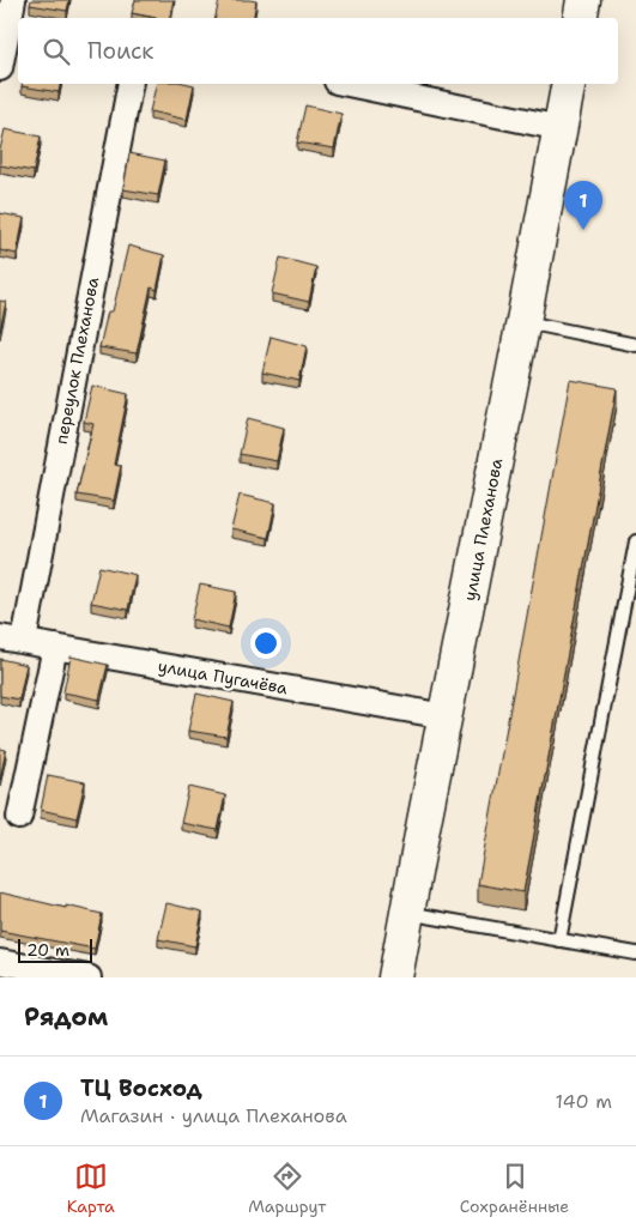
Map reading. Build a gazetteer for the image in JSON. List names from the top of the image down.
{
  "streets": {
    "main road": ["улица Плеханова"],
    "street": ["переулок Плеханова", "улица Пугачёва"]
  },
  "crossings": [
    ["переулок Плеханова", "улица Пугачёва"],
    ["улица Плеханова", "улица Пугачёва"]
  ],
  "scale_bar": "20 m",
  "page": {
    "search": "Поиск",
    "pins": "1",
    "scale": "20 m",
    "heading": "Рядом",
    "list": [
      {
        "mark": "1",
        "name": "ТЦ Восход",
        "note": "Магазин · улица Плеханова",
        "value": "140 m"
      }
    ],
    "nav": ["Карта", "Маршрут", "Сохранённые"]
  }
}
